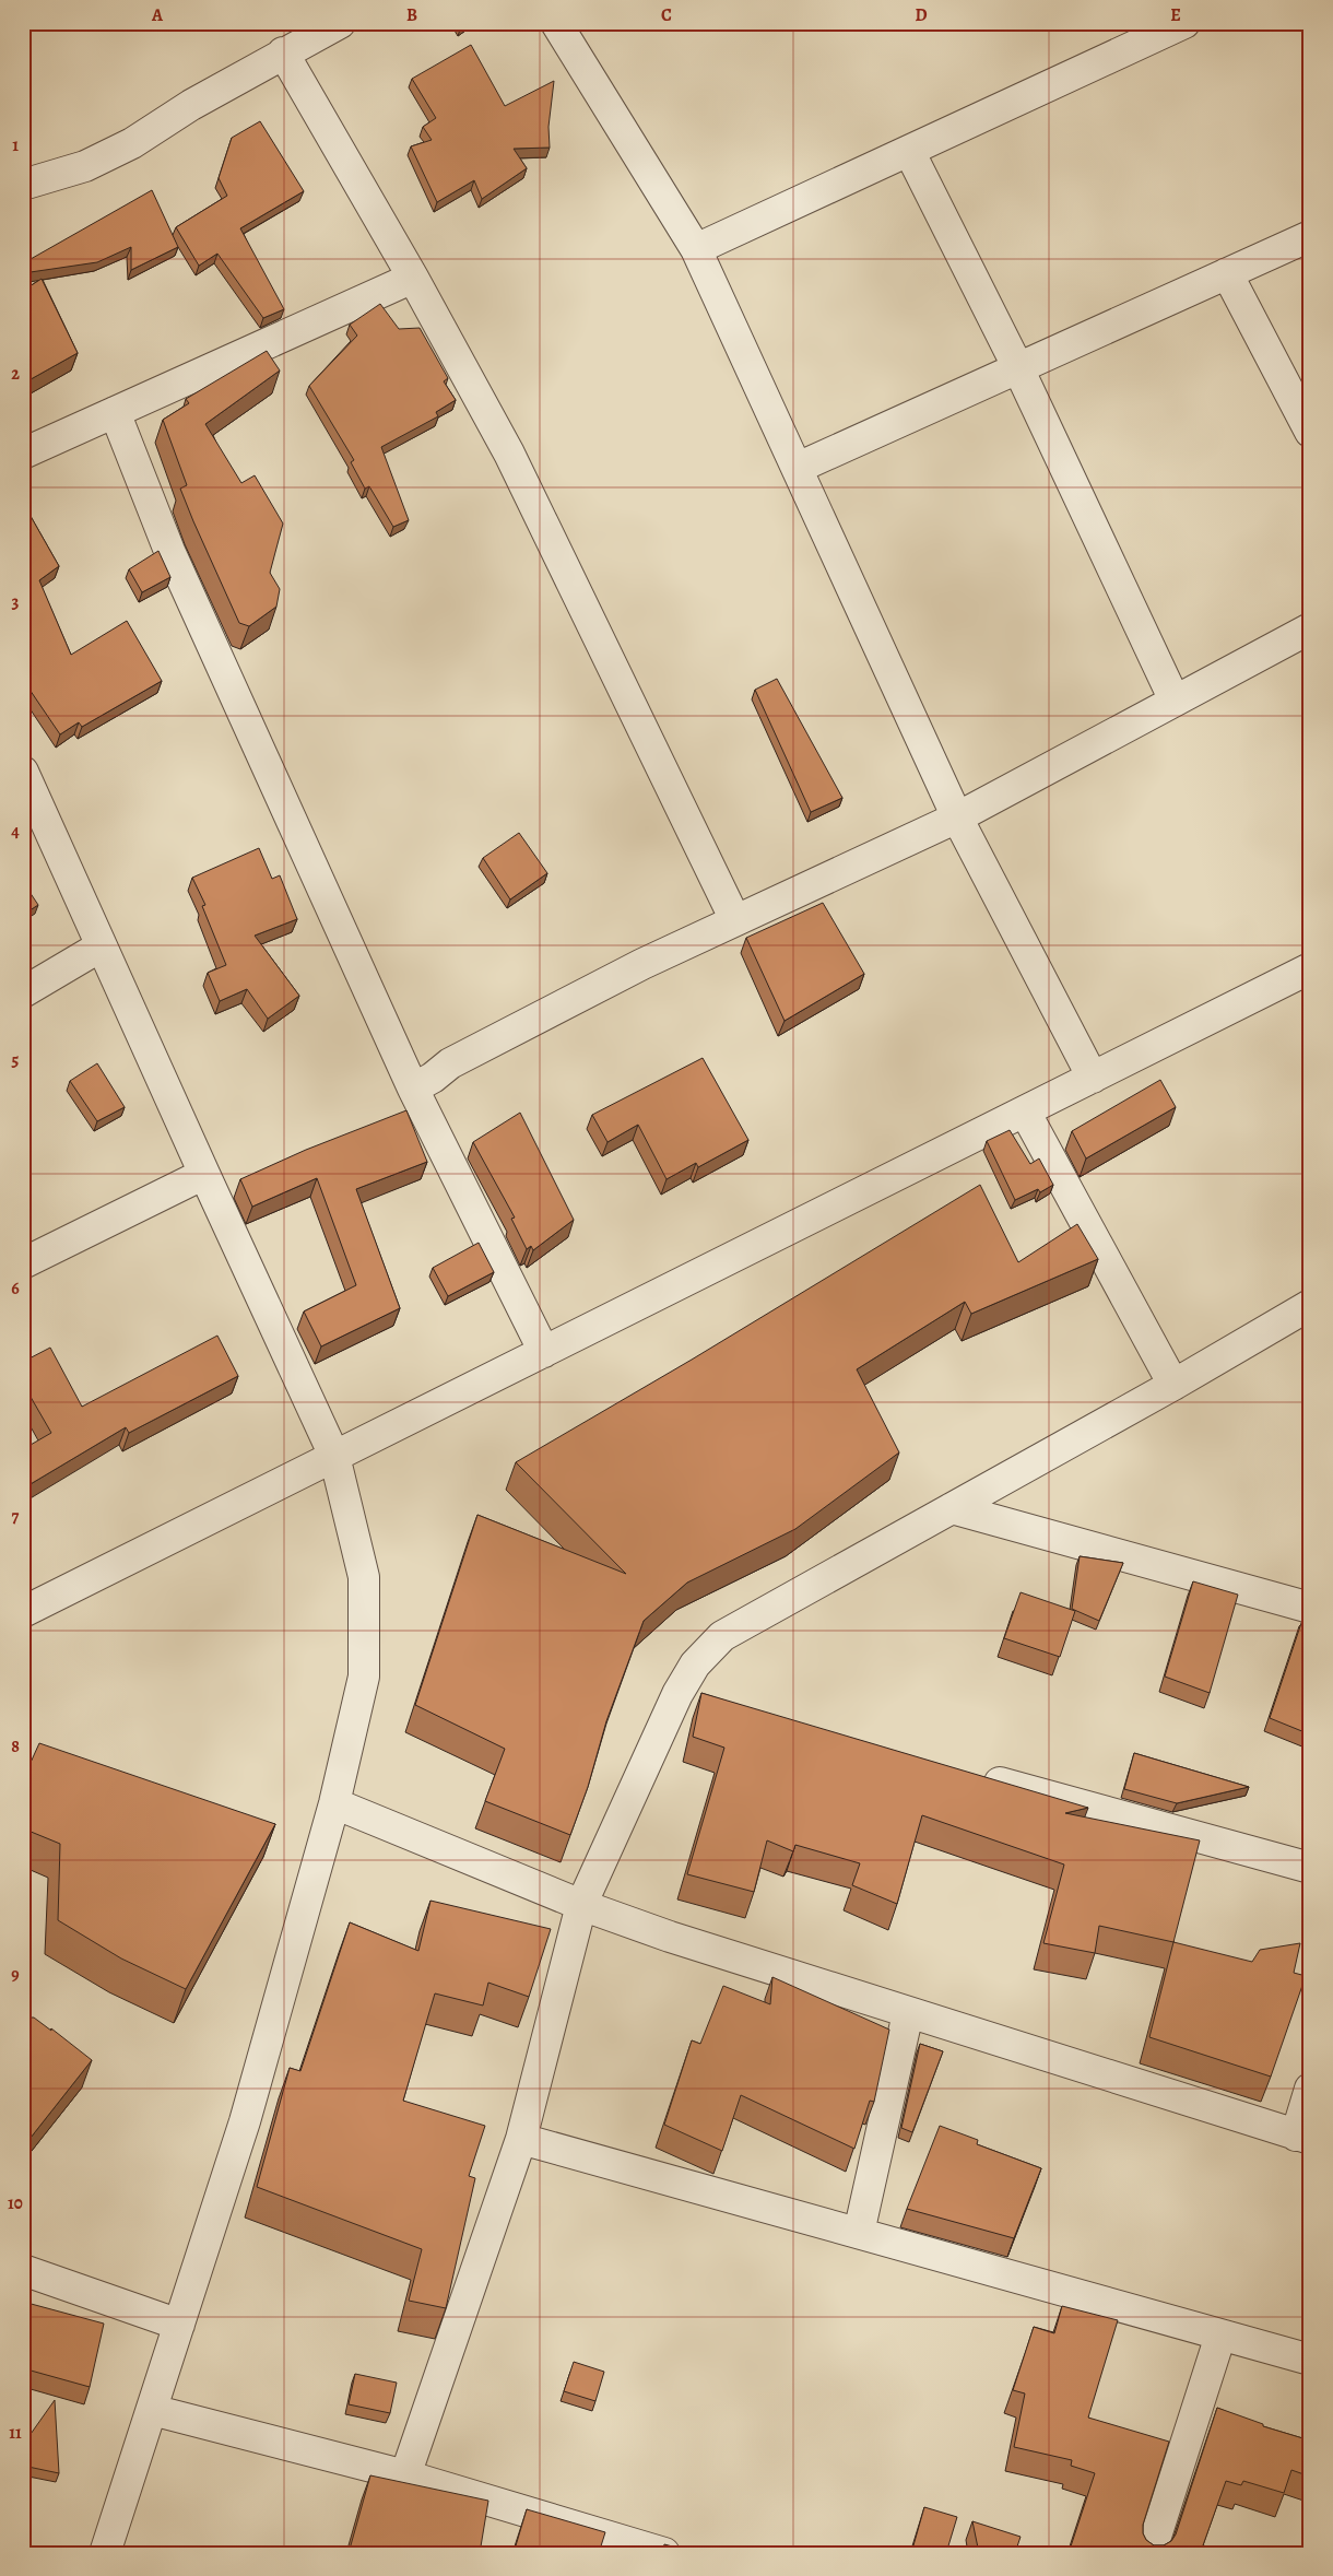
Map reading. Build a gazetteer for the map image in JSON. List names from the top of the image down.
{
  "grid": {
    "columns": [
      "A",
      "B",
      "C",
      "D",
      "E"
    ],
    "rows": [
      "1",
      "2",
      "3",
      "4",
      "5",
      "6",
      "7",
      "8",
      "9",
      "10",
      "11"
    ]
  }
}
